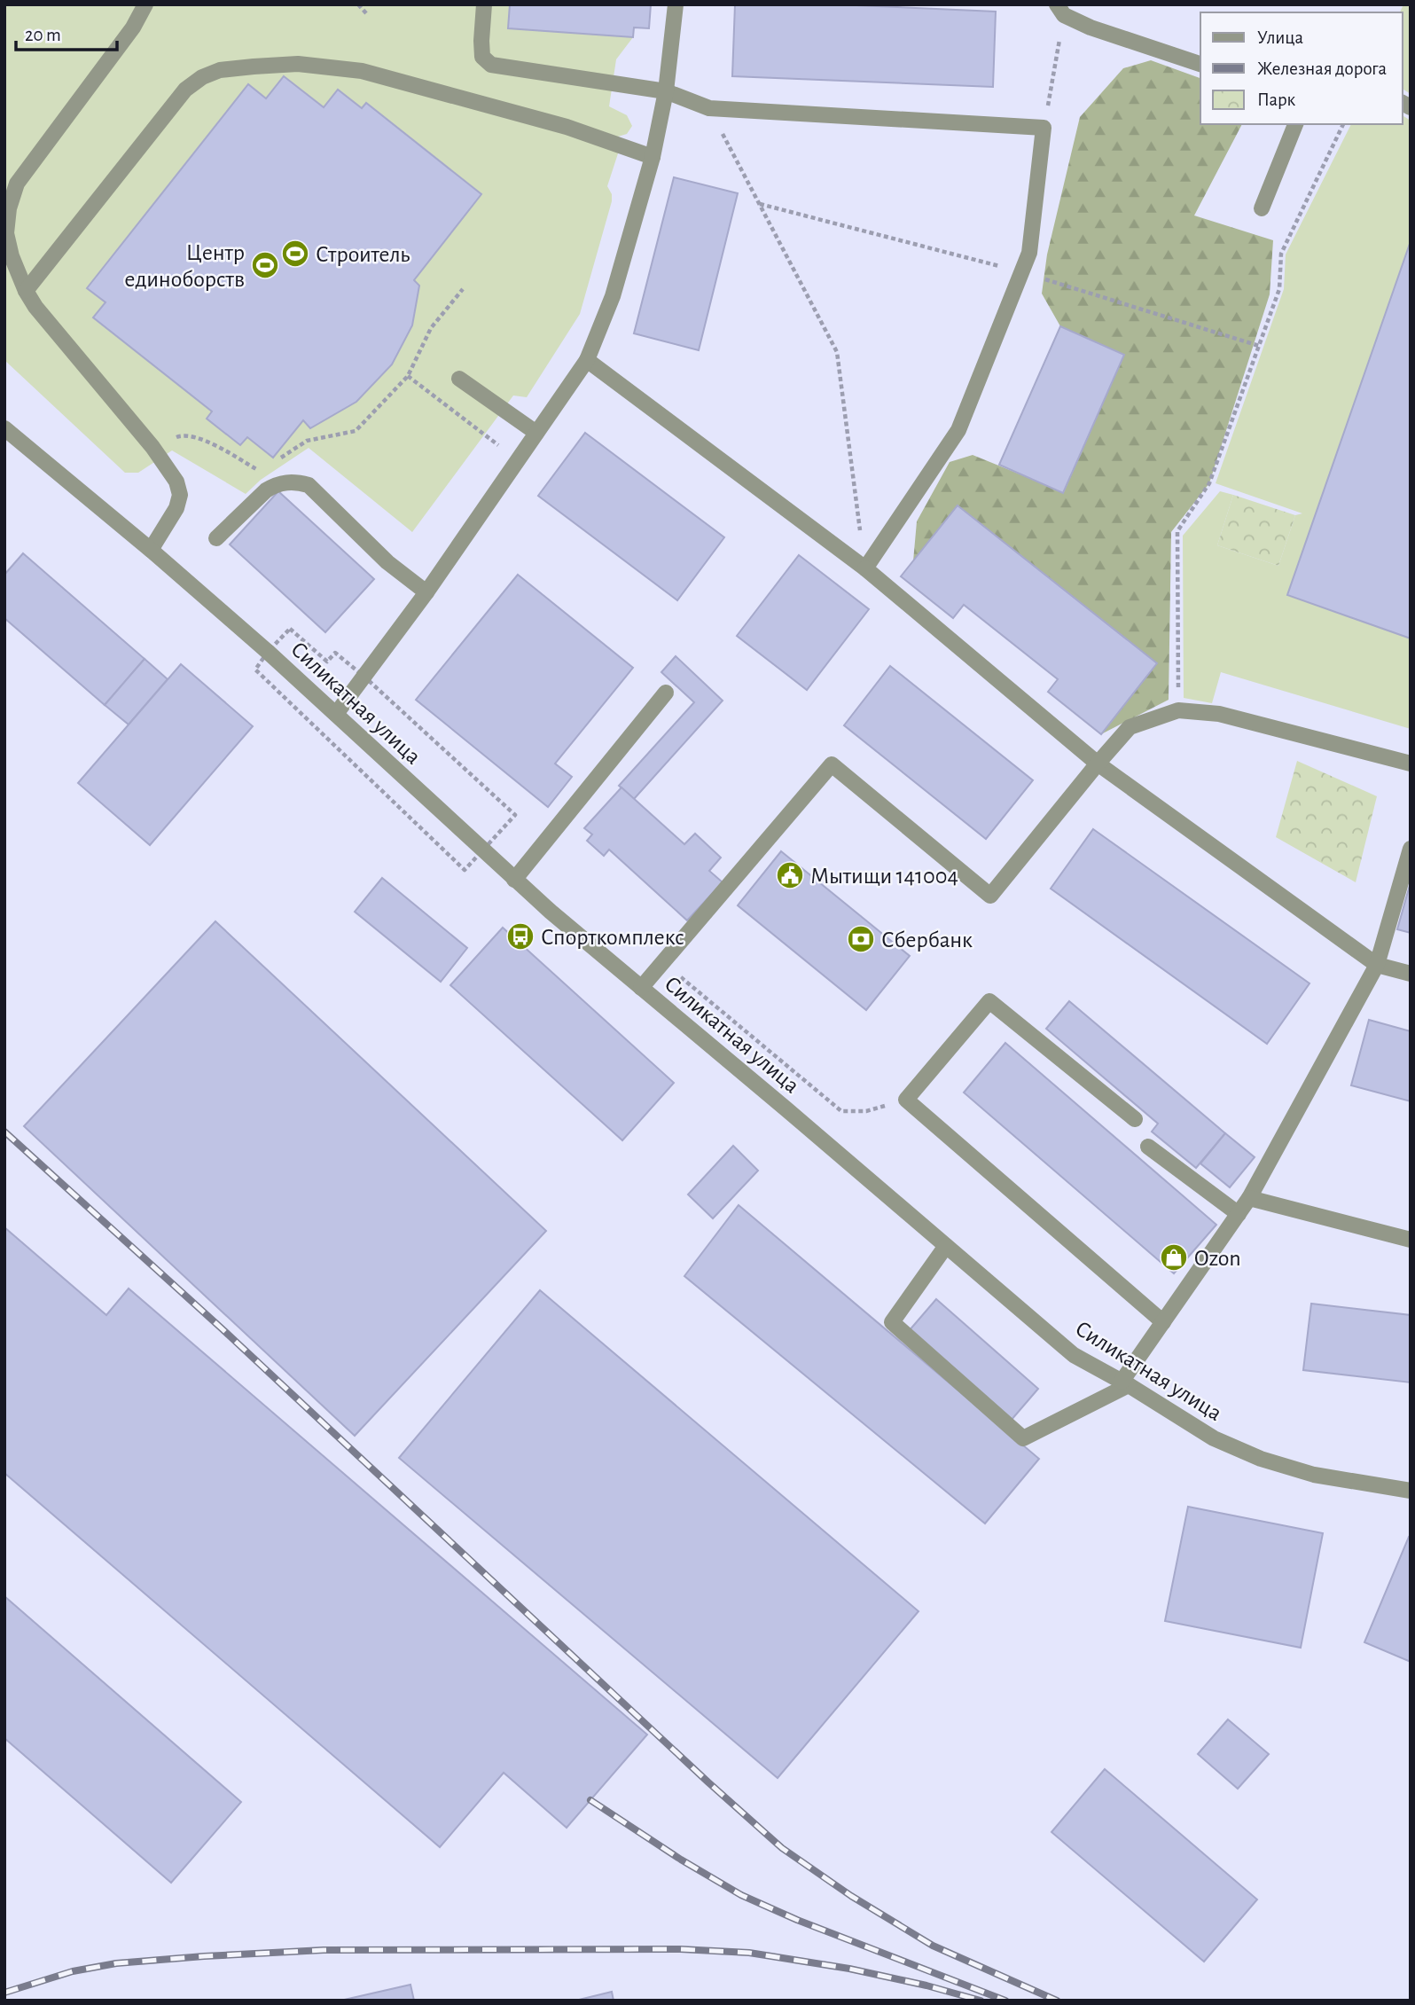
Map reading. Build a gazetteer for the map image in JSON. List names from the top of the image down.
{
  "streets": {
    "street": ["Силикатная улица"]
  },
  "places": {
    "sports": ["Строитель", "Центр единоборств"],
    "public building": ["Мытищи 141004"],
    "bus stop": ["Спорткомплекс"],
    "bank": ["Сбербанк"],
    "shop": ["Ozon"]
  },
  "legend": ["Улица", "Железная дорога", "Парк"],
  "scale_bar": "20 m"
}
